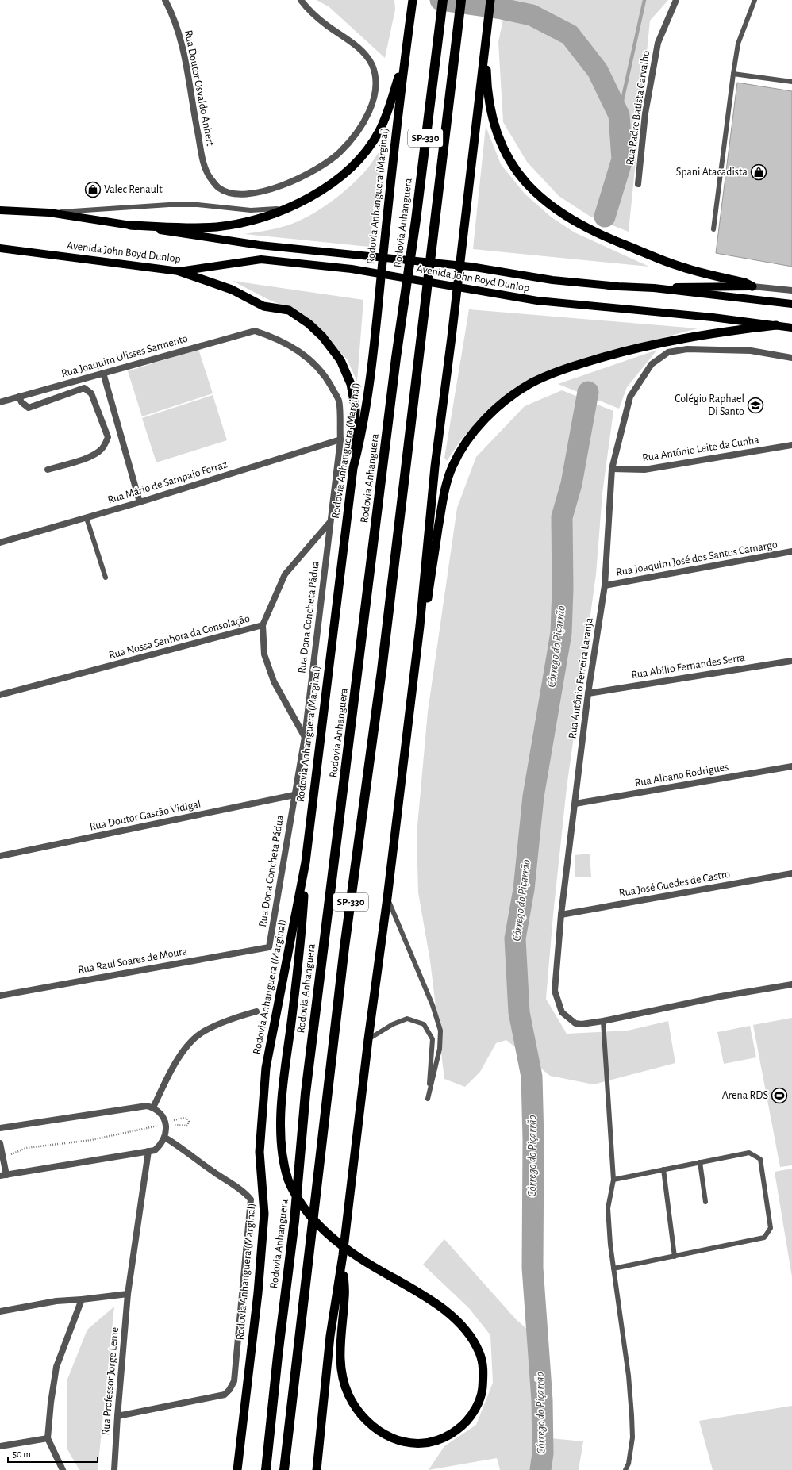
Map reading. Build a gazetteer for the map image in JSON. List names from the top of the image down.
{
  "streets": {
    "highway": ["SP-330", "Rodovia Anhanguera (Marginal)", "Rodovia Anhanguera"],
    "main road": ["Avenida John Boyd Dunlop"],
    "street": [
      "Rua Doutor Osvaldo Anhert",
      "Rua Padre Batista Carvalho",
      "Rua Joaquim Ulisses Sarmento",
      "Rua Antônio Leite da Cunha",
      "Rua Mário de Sampaio Ferraz",
      "Rua Joaquim José dos Santos Camargo",
      "Rua Dona Concheta Pádua",
      "Rua Nossa Senhora da Consolação",
      "Rua Abílio Fernandes Serra",
      "Rua Antônio Ferreira Laranja",
      "Rua Albano Rodrigues",
      "Rua Doutor Gastão Vidigal",
      "Rua José Guedes de Castro",
      "Rua Raul Soares de Moura",
      "Rua Professor Jorge Leme"
    ]
  },
  "crossings": [
    ["Rua Joaquim Ulisses Sarmento", "Rua Dona Concheta Pádua"],
    ["Rua Antônio Leite da Cunha", "Rua Antônio Ferreira Laranja"],
    ["Rua Mário de Sampaio Ferraz", "Rua Dona Concheta Pádua"],
    ["Rua Joaquim José dos Santos Camargo", "Rua Antônio Ferreira Laranja"],
    ["Rua Dona Concheta Pádua", "Rua Nossa Senhora da Consolação"],
    ["Rua Dona Concheta Pádua", "Rua Doutor Gastão Vidigal"],
    ["Rua Dona Concheta Pádua", "Rua Raul Soares de Moura"],
    ["Rua Abílio Fernandes Serra", "Rua Antônio Ferreira Laranja"],
    ["Rua Antônio Ferreira Laranja", "Rua Albano Rodrigues"],
    ["Rua Antônio Ferreira Laranja", "Rua José Guedes de Castro"]
  ],
  "water": ["Córrego do Piçarrão"],
  "places": {
    "shop": ["Spani Atacadista", "Valec Renault"],
    "school or university": ["Colégio Raphael Di Santo"],
    "sports": ["Arena RDS"]
  },
  "scale_bar": "50 m"
}
